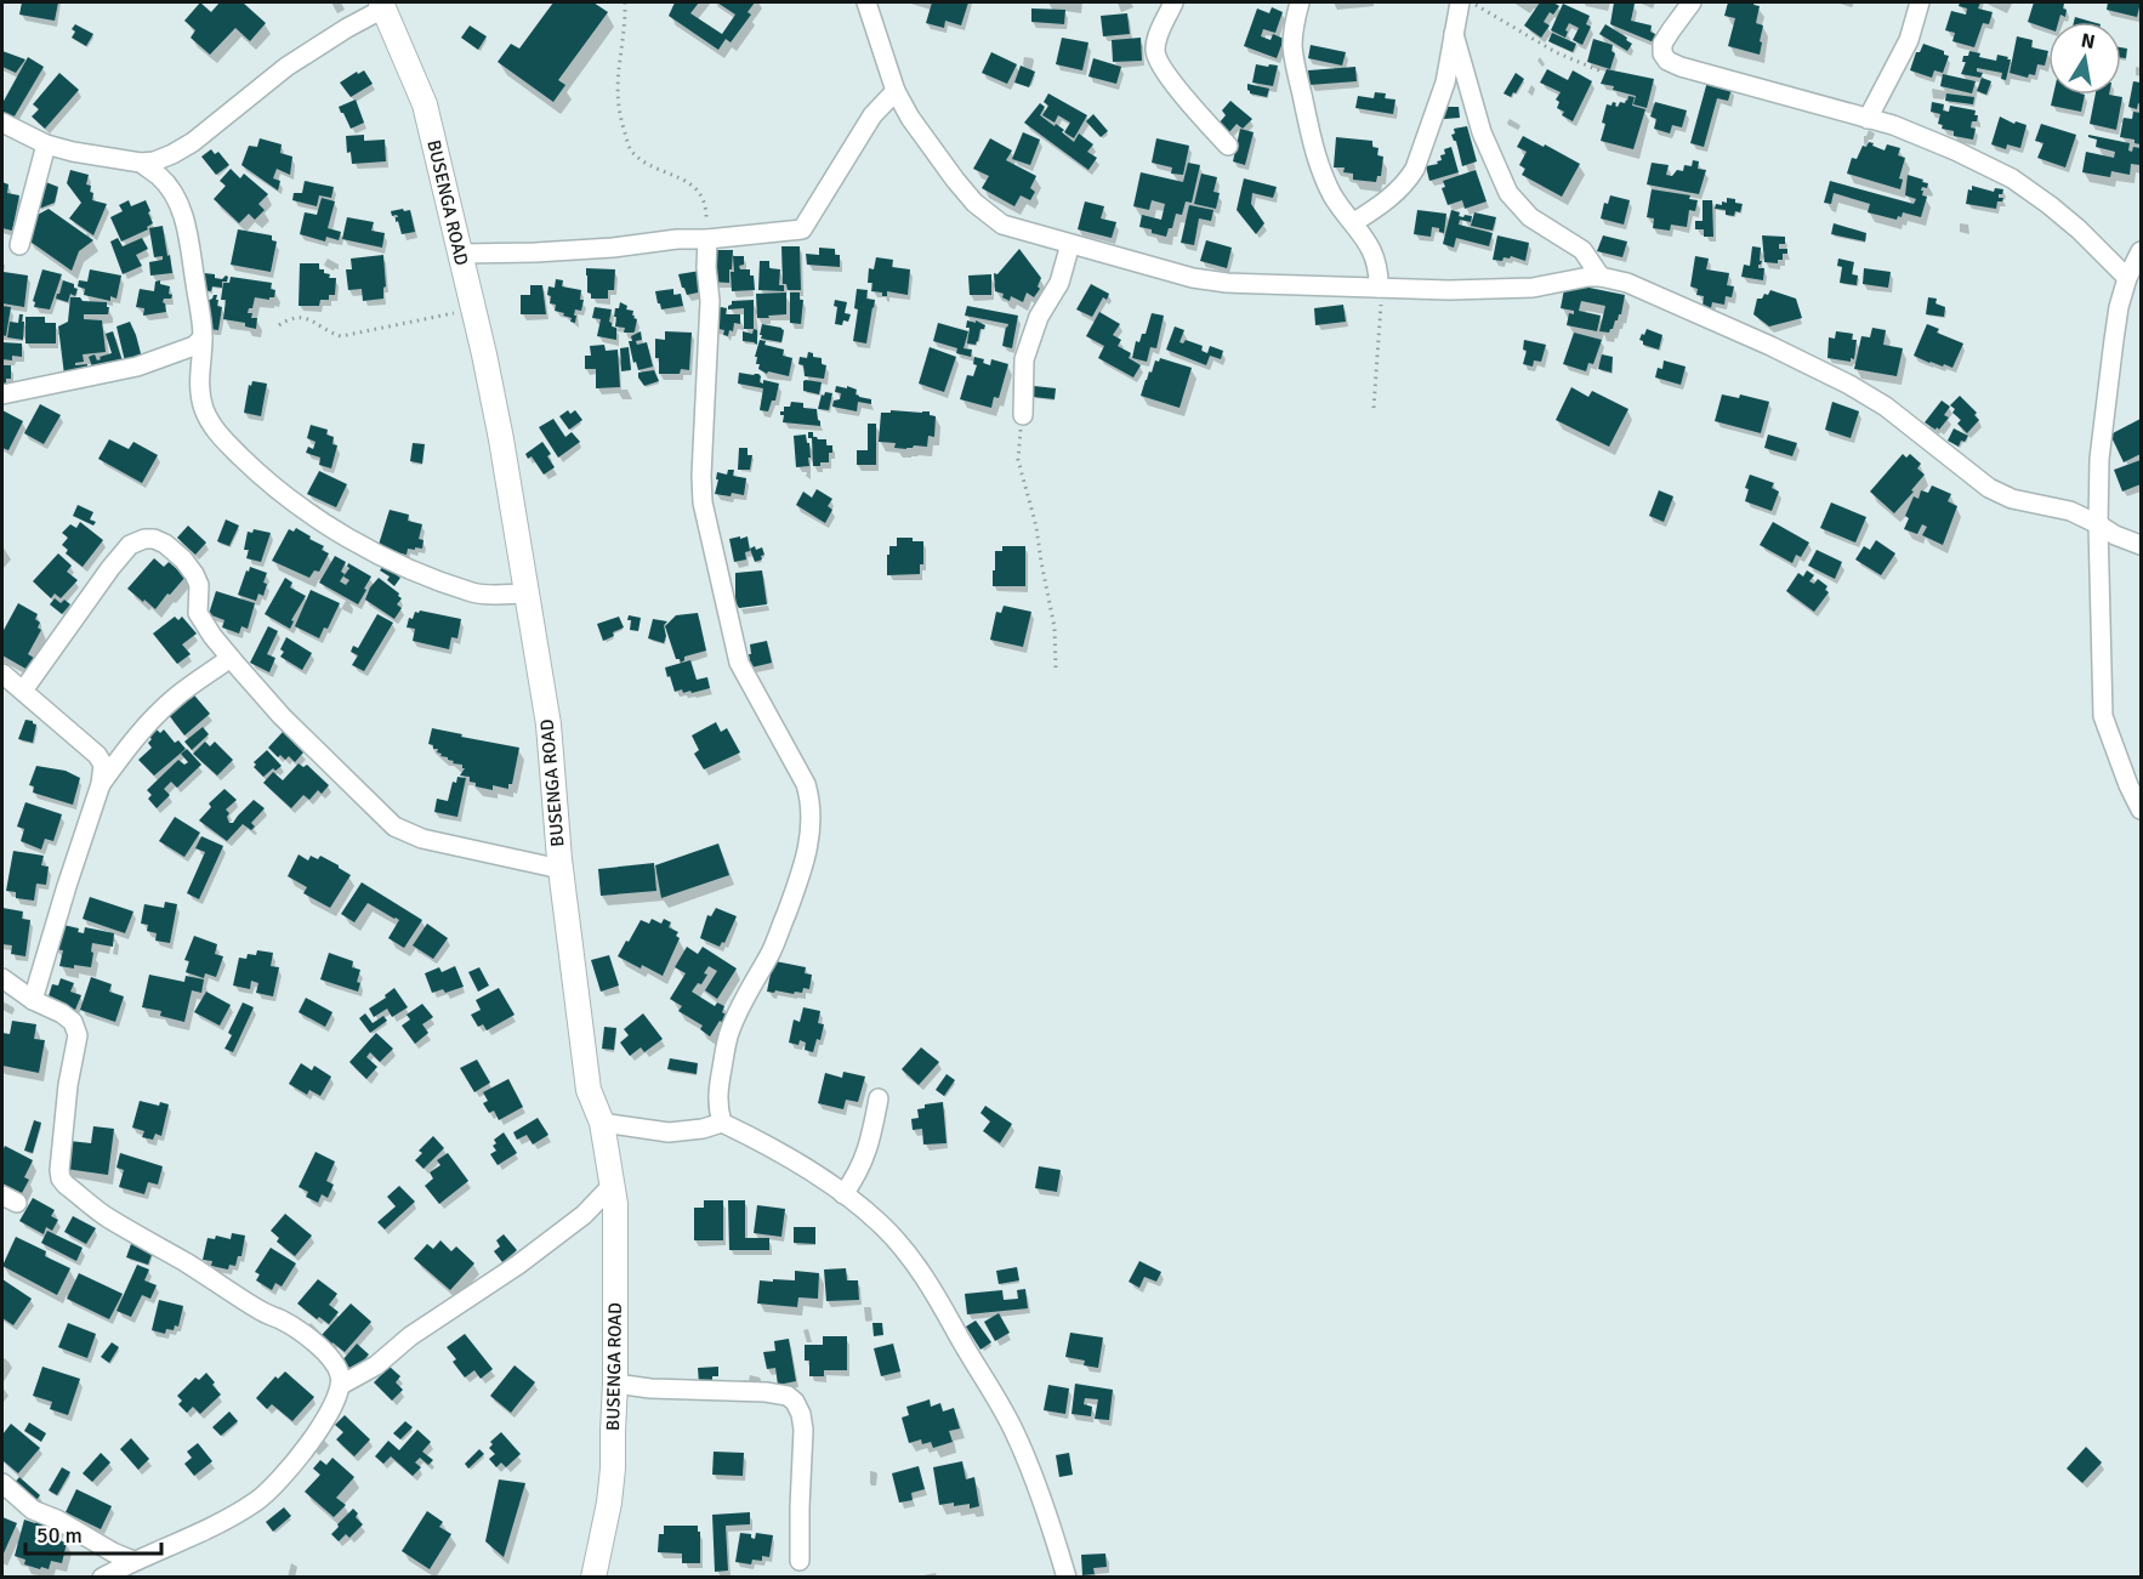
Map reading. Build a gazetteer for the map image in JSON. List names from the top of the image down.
{
  "streets": {
    "street": ["BUSENGA ROAD"]
  },
  "scale_bar": "50 m",
  "north": "top"
}
